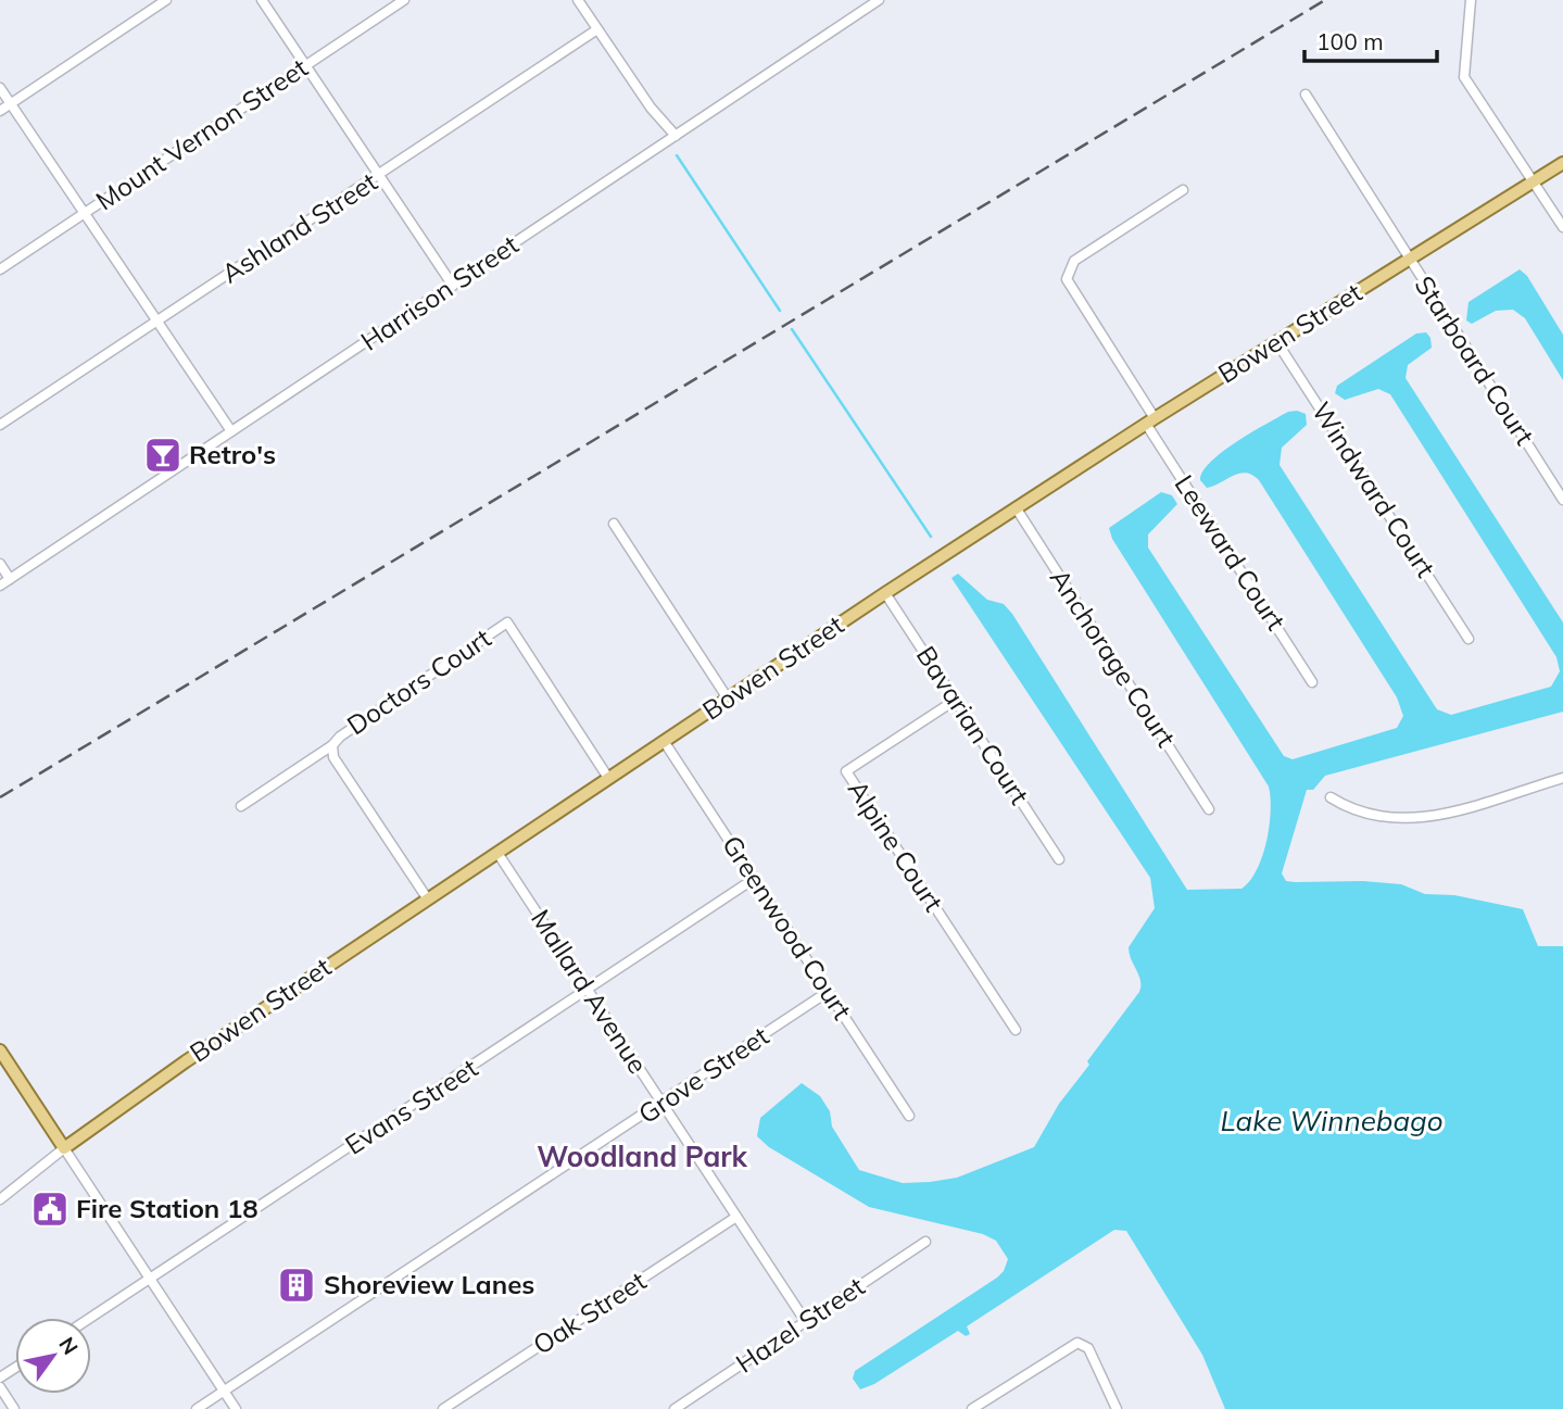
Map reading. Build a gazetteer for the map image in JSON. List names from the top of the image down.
{
  "streets": {
    "main road": ["Bowen Street"],
    "street": [
      "Mount Vernon Street",
      "Ashland Street",
      "Harrison Street",
      "Starboard Court",
      "Windward Court",
      "Leeward Court",
      "Anchorage Court",
      "Doctors Court",
      "Bavarian Court",
      "Alpine Court",
      "Greenwood Court",
      "Mallard Avenue",
      "Grove Street",
      "Evans Street",
      "Oak Street",
      "Hazel Street"
    ]
  },
  "crossings": [
    ["Bowen Street", "Starboard Court"],
    ["Bowen Street", "Windward Court"],
    ["Bowen Street", "Leeward Court"],
    ["Bowen Street", "Anchorage Court"],
    ["Bowen Street", "Doctors Court"],
    ["Bowen Street", "Bavarian Court"],
    ["Bowen Street", "Greenwood Court"],
    ["Bowen Street", "Mallard Avenue"],
    ["Bavarian Court", "Alpine Court"],
    ["Greenwood Court", "Grove Street"],
    ["Greenwood Court", "Evans Street"],
    ["Mallard Avenue", "Grove Street"],
    ["Mallard Avenue", "Evans Street"],
    ["Mallard Avenue", "Oak Street"],
    ["Mallard Avenue", "Hazel Street"]
  ],
  "districts": ["Woodland Park"],
  "water": ["Lake Winnebago"],
  "places": {
    "bar": ["Retro's"],
    "public building": ["Fire Station 18"],
    "building": ["Shoreview Lanes"]
  },
  "scale_bar": "100 m",
  "north": "top right"
}
